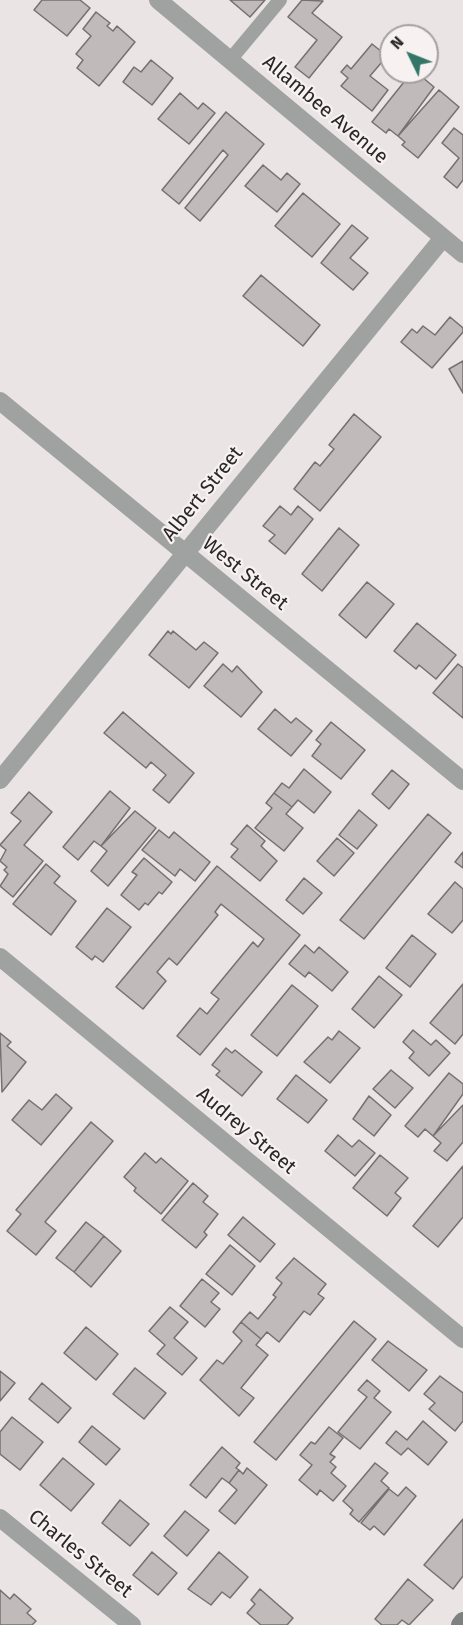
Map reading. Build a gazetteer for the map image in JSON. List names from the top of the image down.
{
  "streets": {
    "street": [
      "Allambee Avenue",
      "Albert Street",
      "West Street",
      "Audrey Street",
      "Charles Street"
    ]
  },
  "crossings": [
    ["Allambee Avenue", "Albert Street"],
    ["Albert Street", "West Street"]
  ],
  "north": "top left"
}
